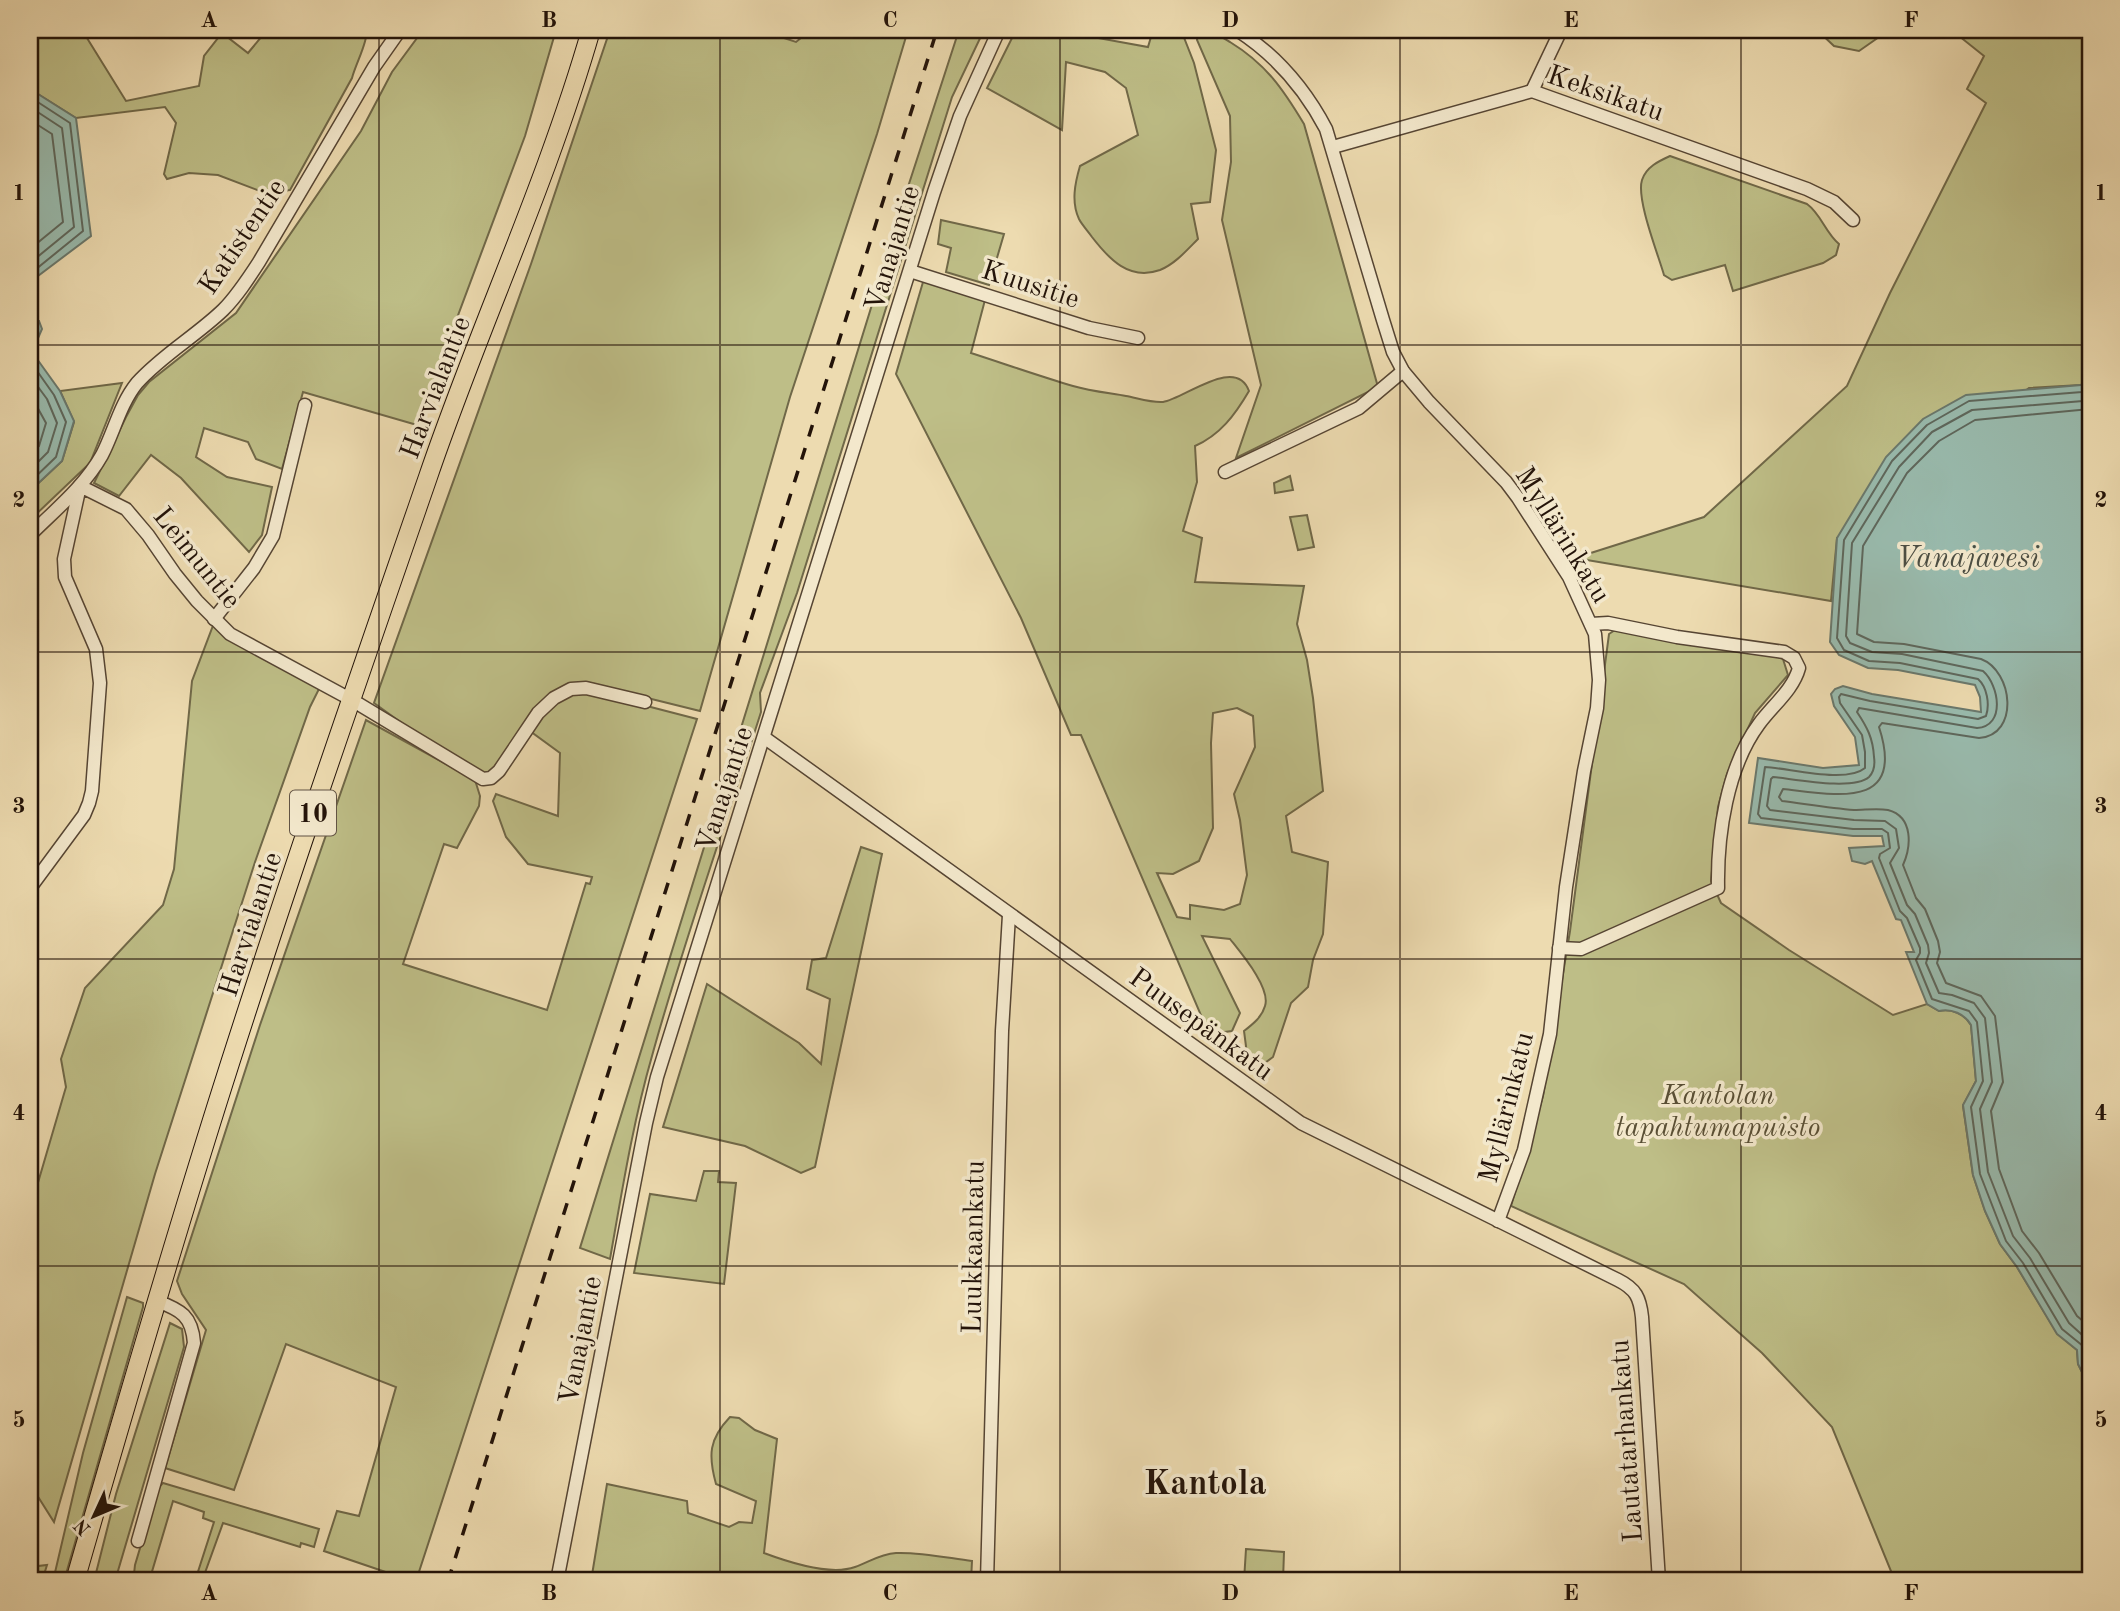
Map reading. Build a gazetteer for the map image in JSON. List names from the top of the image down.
{
  "streets": {
    "highway": ["Harvialantie", "10"],
    "street": [
      "Keksikatu",
      "Katistentie",
      "Vanajantie",
      "Kuusitie",
      "Myllärinkatu",
      "Leimuntie",
      "Puusepänkatu",
      "Luukkaankatu",
      "Lautatarhankatu"
    ]
  },
  "crossings": [
    ["Keksikatu", "Myllärinkatu"],
    ["Katistentie", "Leimuntie"],
    ["Vanajantie", "Kuusitie"],
    ["Vanajantie", "Puusepänkatu"],
    ["Harvialantie", "Leimuntie"],
    ["Myllärinkatu", "Puusepänkatu"],
    ["Puusepänkatu", "Luukkaankatu"],
    ["Puusepänkatu", "Lautatarhankatu"]
  ],
  "districts": ["Kantola"],
  "water": ["Vanajavesi"],
  "parks": ["Kantolan tapahtumapuisto"],
  "north": "bottom left",
  "grid": {
    "columns": [
      "A",
      "B",
      "C",
      "D",
      "E",
      "F"
    ],
    "rows": [
      "1",
      "2",
      "3",
      "4",
      "5"
    ]
  }
}
